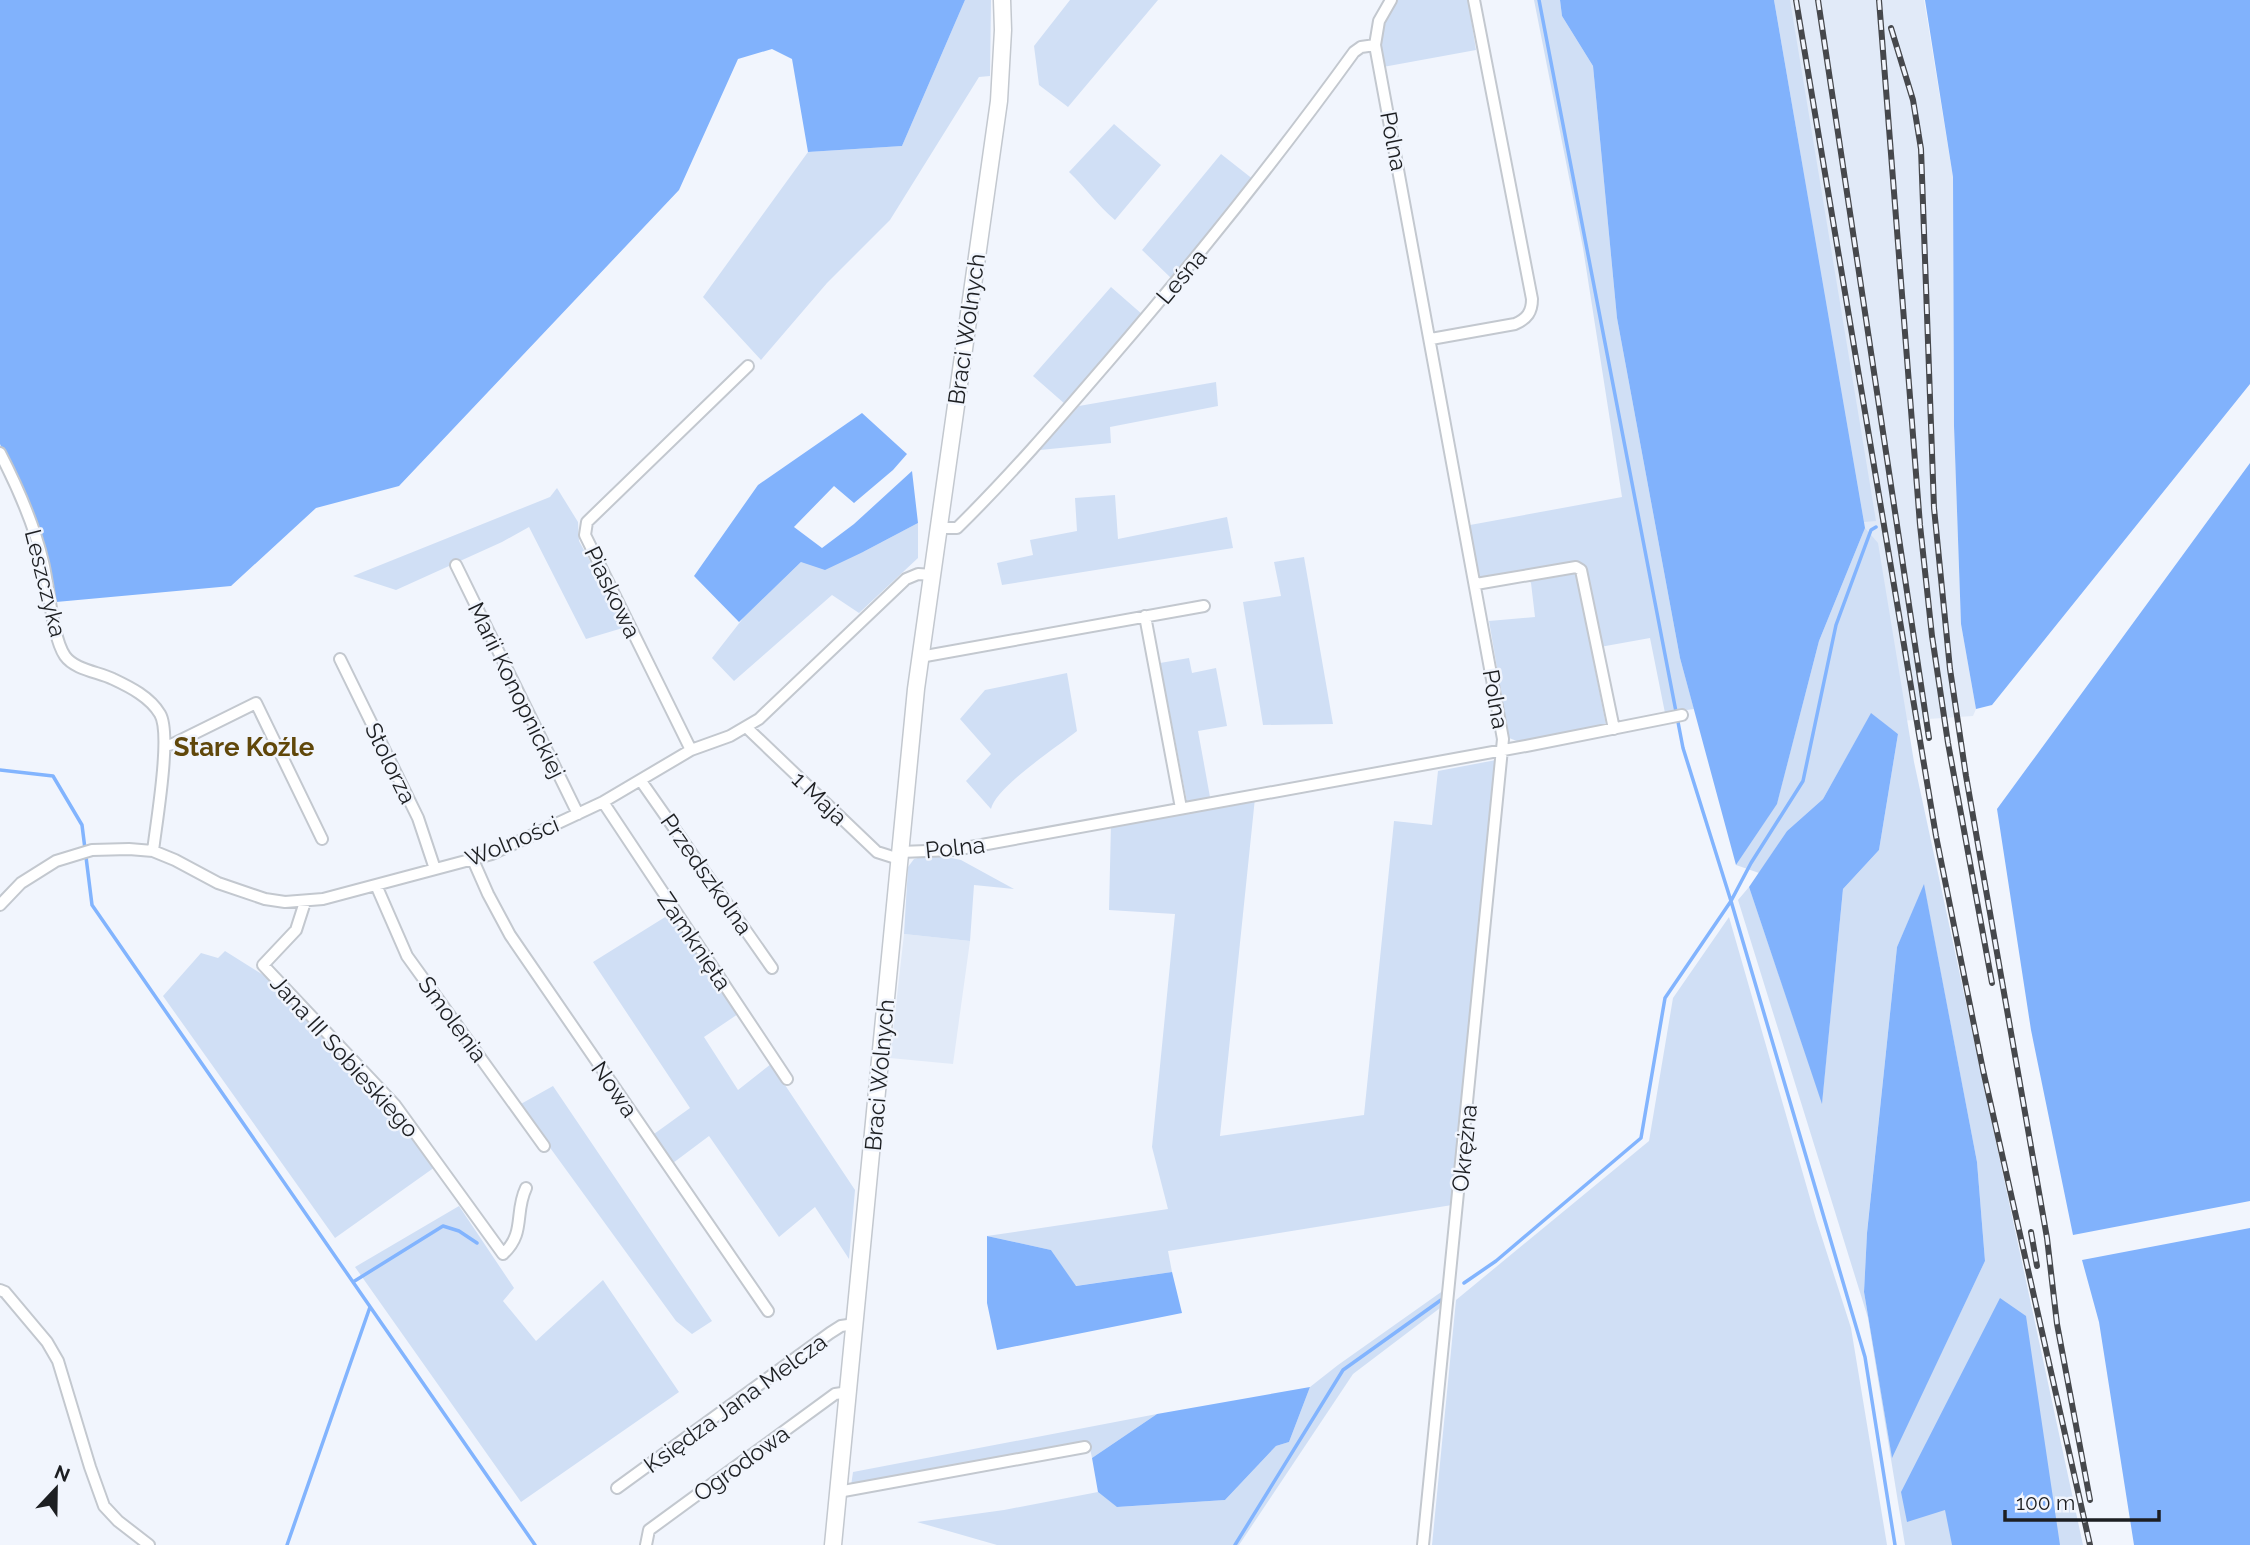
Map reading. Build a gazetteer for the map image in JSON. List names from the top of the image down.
{
  "streets": {
    "main road": ["Braci Wolnych"],
    "street": [
      "Polna",
      "Leśna",
      "Leszczyka",
      "Piaskowa",
      "Marii Konopnickiej",
      "Stolorza",
      "1 Maja",
      "Wolności",
      "Przedszkolna",
      "Zamknięta",
      "Smolenia",
      "Jana III Sobieskiego",
      "Nowa",
      "Okrężna",
      "Księdza Jana Melcza",
      "Ogrodowa"
    ]
  },
  "crossings": [
    ["Polna", "Leśna"],
    ["Polna", "Braci Wolnych"],
    ["Polna", "1 Maja"],
    ["Polna", "Okrężna"],
    ["Leśna", "Braci Wolnych"],
    ["Braci Wolnych", "1 Maja"],
    ["Braci Wolnych", "Wolności"],
    ["Braci Wolnych", "Księdza Jana Melcza"],
    ["Braci Wolnych", "Ogrodowa"],
    ["Leszczyka", "Wolności"],
    ["Piaskowa", "Wolności"],
    ["Marii Konopnickiej", "Wolności"],
    ["Stolorza", "Wolności"],
    ["1 Maja", "Wolności"],
    ["Wolności", "Przedszkolna"],
    ["Wolności", "Zamknięta"],
    ["Wolności", "Smolenia"],
    ["Wolności", "Jana III Sobieskiego"],
    ["Wolności", "Nowa"]
  ],
  "districts": ["Stare Koźle"],
  "scale_bar": "100 m",
  "north": "top"
}
